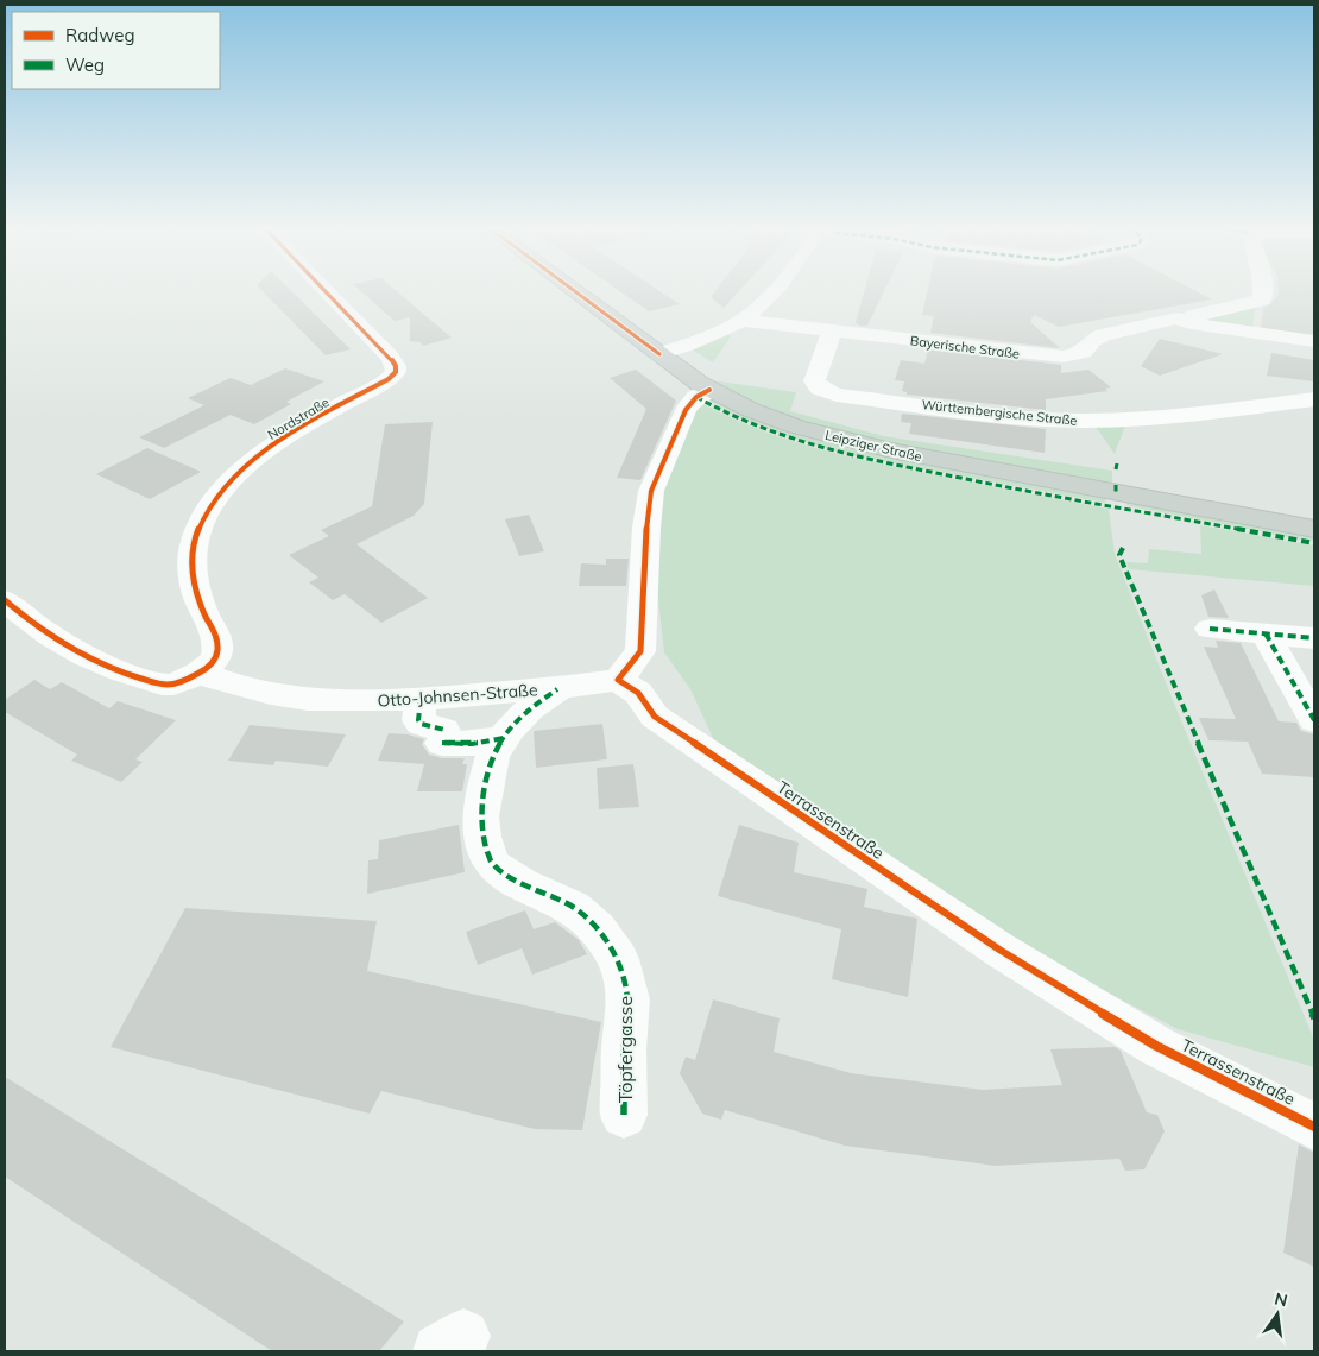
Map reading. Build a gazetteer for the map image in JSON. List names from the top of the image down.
{
  "streets": {
    "main road": ["Leipziger Straße"],
    "street": [
      "Bayerische Straße",
      "Württembergische Straße",
      "Nordstraße",
      "Otto-Johnsen-Straße",
      "Terrassenstraße",
      "Töpfergasse"
    ]
  },
  "crossings": [
    ["Bayerische Straße", "Württembergische Straße"],
    ["Nordstraße", "Otto-Johnsen-Straße"],
    ["Otto-Johnsen-Straße", "Terrassenstraße"],
    ["Otto-Johnsen-Straße", "Töpfergasse"]
  ],
  "legend": ["Radweg", "Weg"],
  "north": "top"
}
